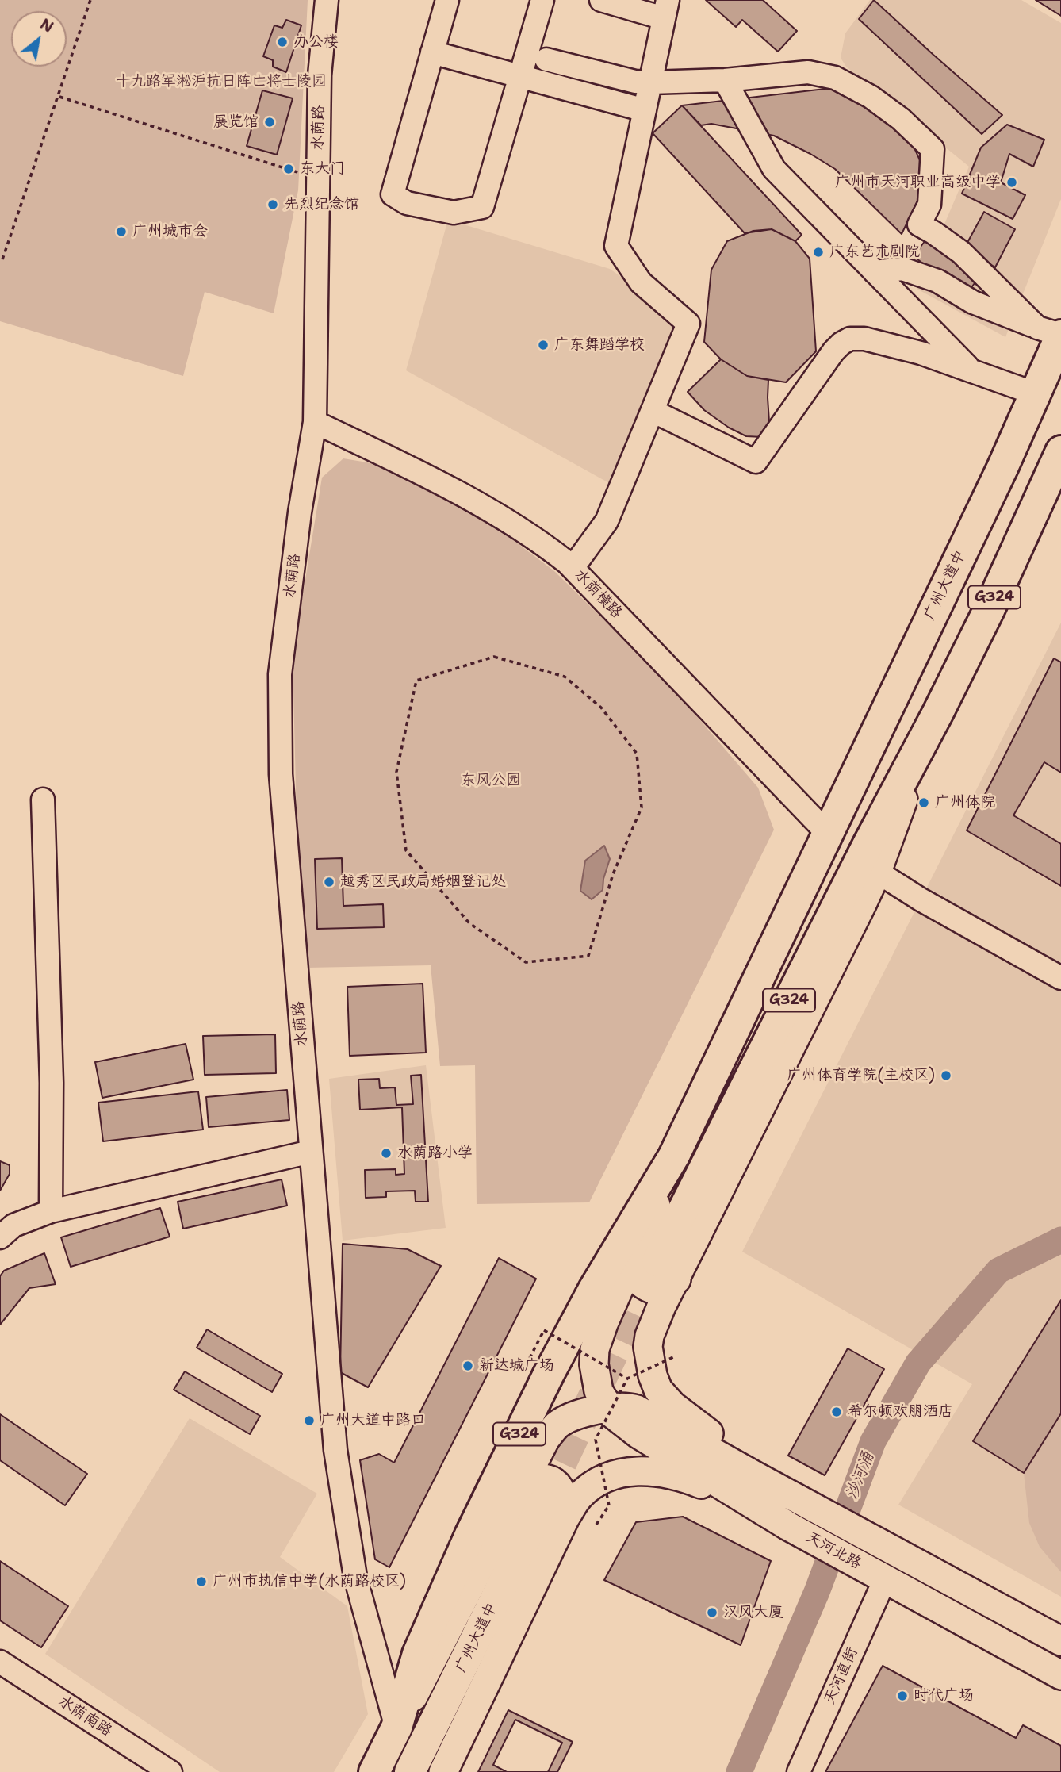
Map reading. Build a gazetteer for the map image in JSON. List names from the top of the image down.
{
  "streets": {
    "highway": ["广州大道中", "G324"],
    "main road": ["天河北路"],
    "street": [
      "水荫路",
      "水荫横路",
      "天河直街",
      "水荫南路"
    ]
  },
  "crossings": [
    ["水荫路", "水荫横路"],
    ["水荫路", "G324"],
    ["广州大道中", "水荫横路"],
    ["广州大道中", "G324"],
    ["水荫横路", "G324"],
    ["天河北路", "天河直街"]
  ],
  "water": ["沙河涌"],
  "parks": ["十九路军淞沪抗日阵亡将士陵园", "东风公园"],
  "places": [
    "办公楼",
    "展览馆",
    "东大门",
    "广州市天河职业高级中学",
    "先烈纪念馆",
    "广州城市会",
    "广东艺术剧院",
    "广东舞蹈学校",
    "广州体院",
    "越秀区民政局婚姻登记处",
    "广州体育学院(主校区)",
    "水荫路小学",
    "新达城广场",
    "希尔顿欢朋酒店",
    "广州大道中路口",
    "广州市执信中学(水荫路校区)",
    "汉风大厦",
    "时代广场"
  ],
  "north": "top right"
}
